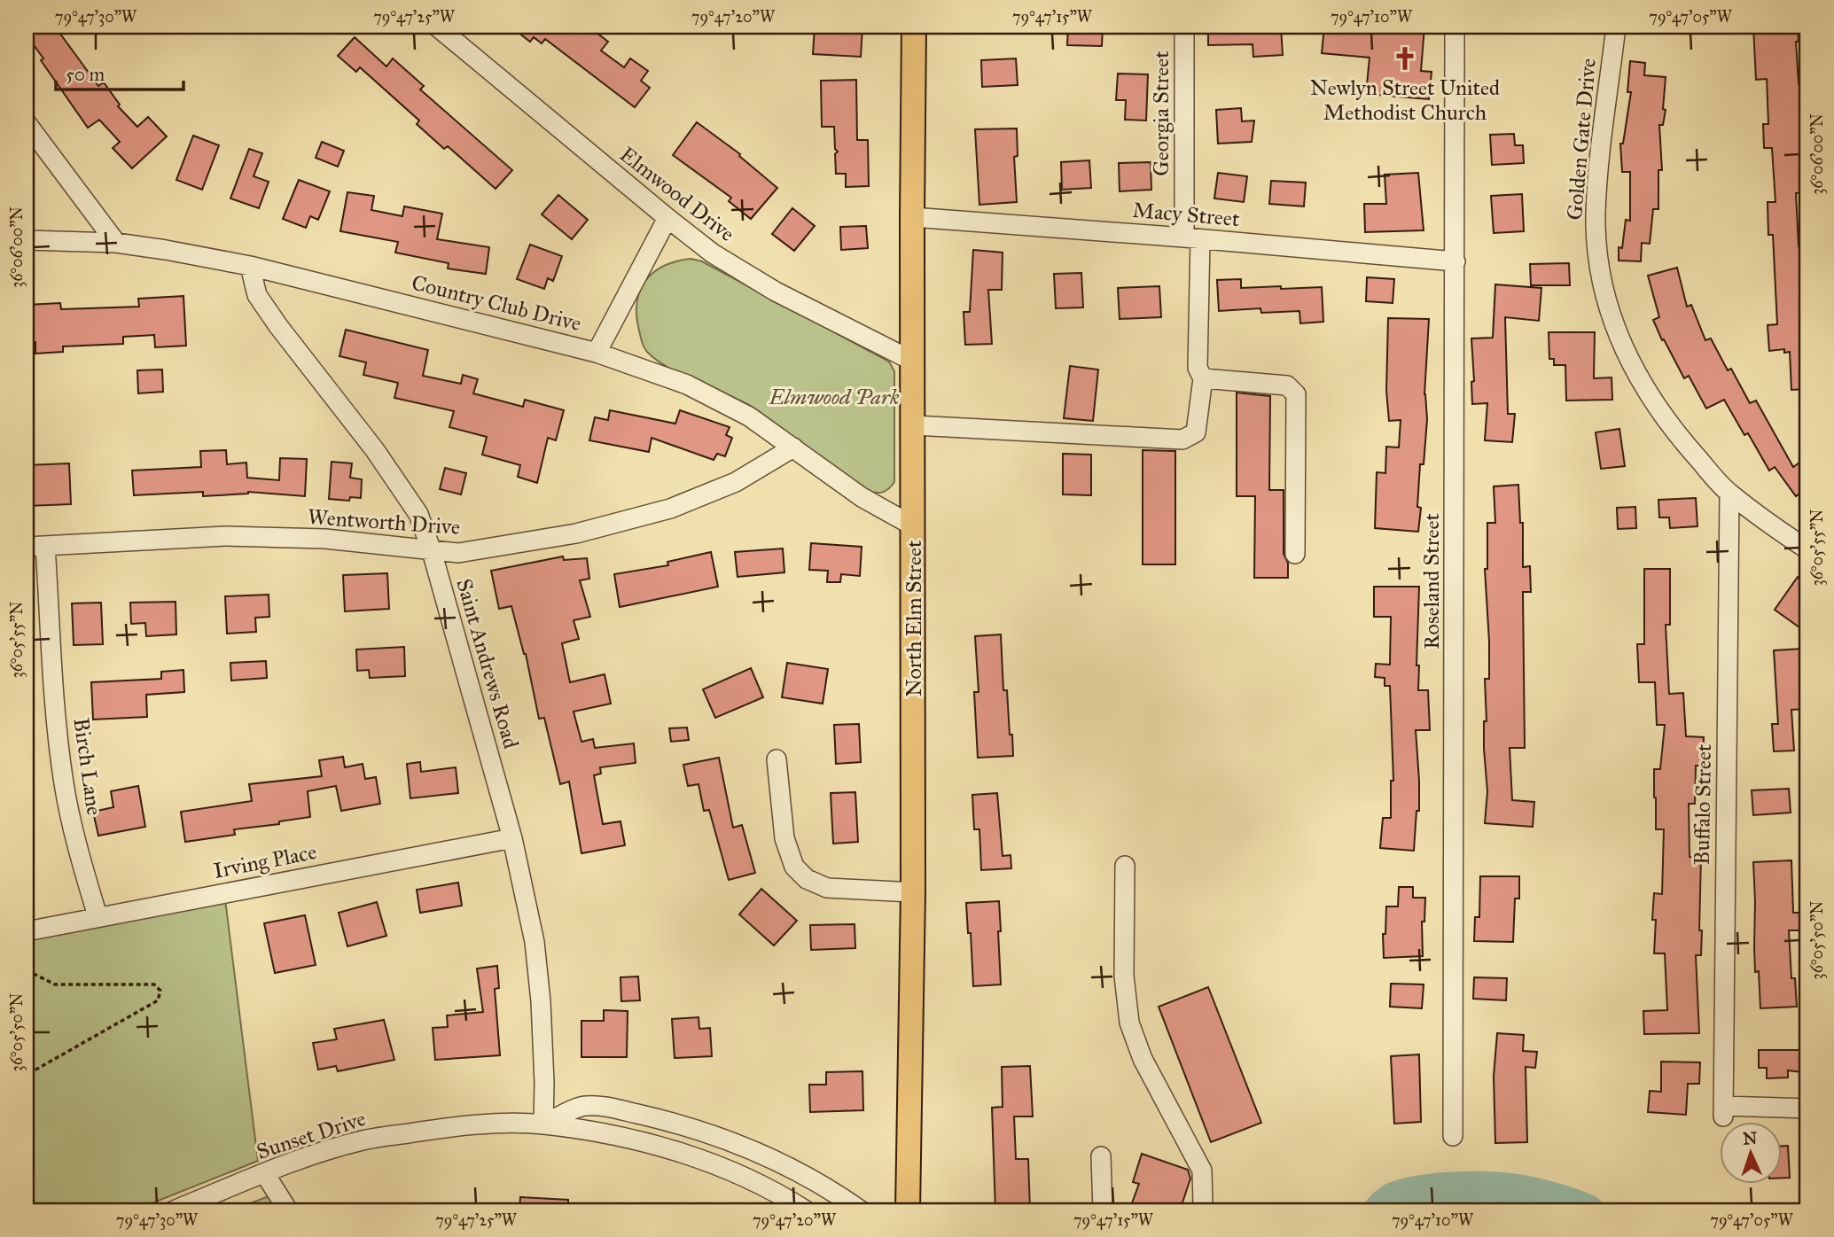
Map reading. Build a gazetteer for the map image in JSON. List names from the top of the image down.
{
  "streets": {
    "main road": ["North Elm Street"],
    "street": [
      "Georgia Street",
      "Golden Gate Drive",
      "Elmwood Drive",
      "Macy Street",
      "Country Club Drive",
      "Wentworth Drive",
      "Roseland Street",
      "Saint Andrews Road",
      "Birch Lane",
      "Buffalo Street",
      "Irving Place",
      "Sunset Drive"
    ]
  },
  "crossings": [
    ["Georgia Street", "Macy Street"],
    ["Georgia Street", "North Elm Street"],
    ["Golden Gate Drive", "Buffalo Street"],
    ["Elmwood Drive", "North Elm Street"],
    ["Macy Street", "Roseland Street"],
    ["Macy Street", "North Elm Street"],
    ["Country Club Drive", "Wentworth Drive"],
    ["Country Club Drive", "North Elm Street"],
    ["Country Club Drive", "Saint Andrews Road"],
    ["Wentworth Drive", "Saint Andrews Road"],
    ["Wentworth Drive", "Birch Lane"],
    ["Saint Andrews Road", "Irving Place"],
    ["Saint Andrews Road", "Sunset Drive"],
    ["Birch Lane", "Irving Place"]
  ],
  "parks": ["Elmwood Park"],
  "places": {
    "church": ["Newlyn Street United Methodist Church"]
  },
  "scale_bar": "50 m",
  "north": "top",
  "coordinates": [
    "79°47'30\"W",
    "79°47'25\"W",
    "79°47'20\"W",
    "79°47'15\"W",
    "79°47'10\"W",
    "79°47'05\"W",
    "36°06'00\"N",
    "36°05'55\"N",
    "36°05'50\"N"
  ]
}
